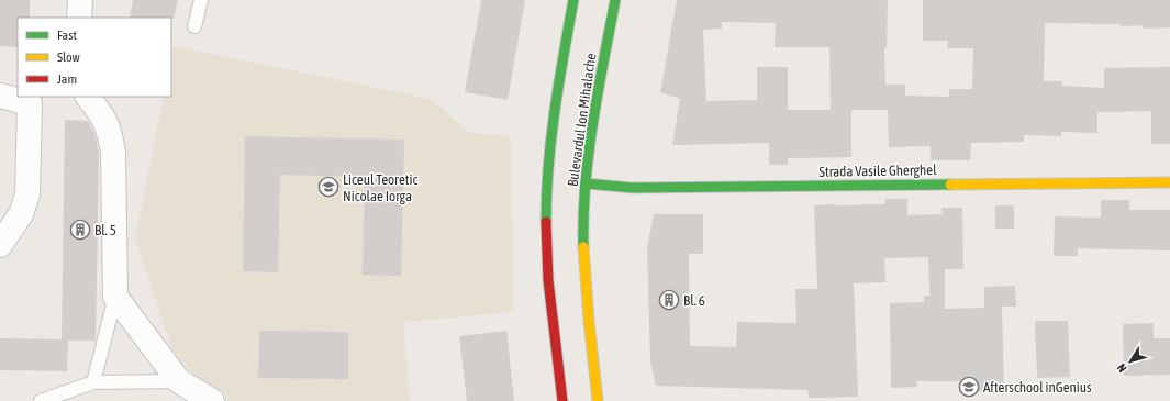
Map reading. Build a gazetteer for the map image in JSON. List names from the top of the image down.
{
  "streets": {
    "main road": ["Bulevardul Ion Mihalache", "Strada Vasile Gherghel"]
  },
  "crossings": [
    ["Bulevardul Ion Mihalache", "Strada Vasile Gherghel"]
  ],
  "places": {
    "school or university": ["Liceul Teoretic Nicolae Iorga", "Afterschool inGenius"],
    "building": ["Bl. 5", "Bl. 6"]
  },
  "legend": ["Fast", "Slow", "Jam"],
  "north": "bottom left"
}
